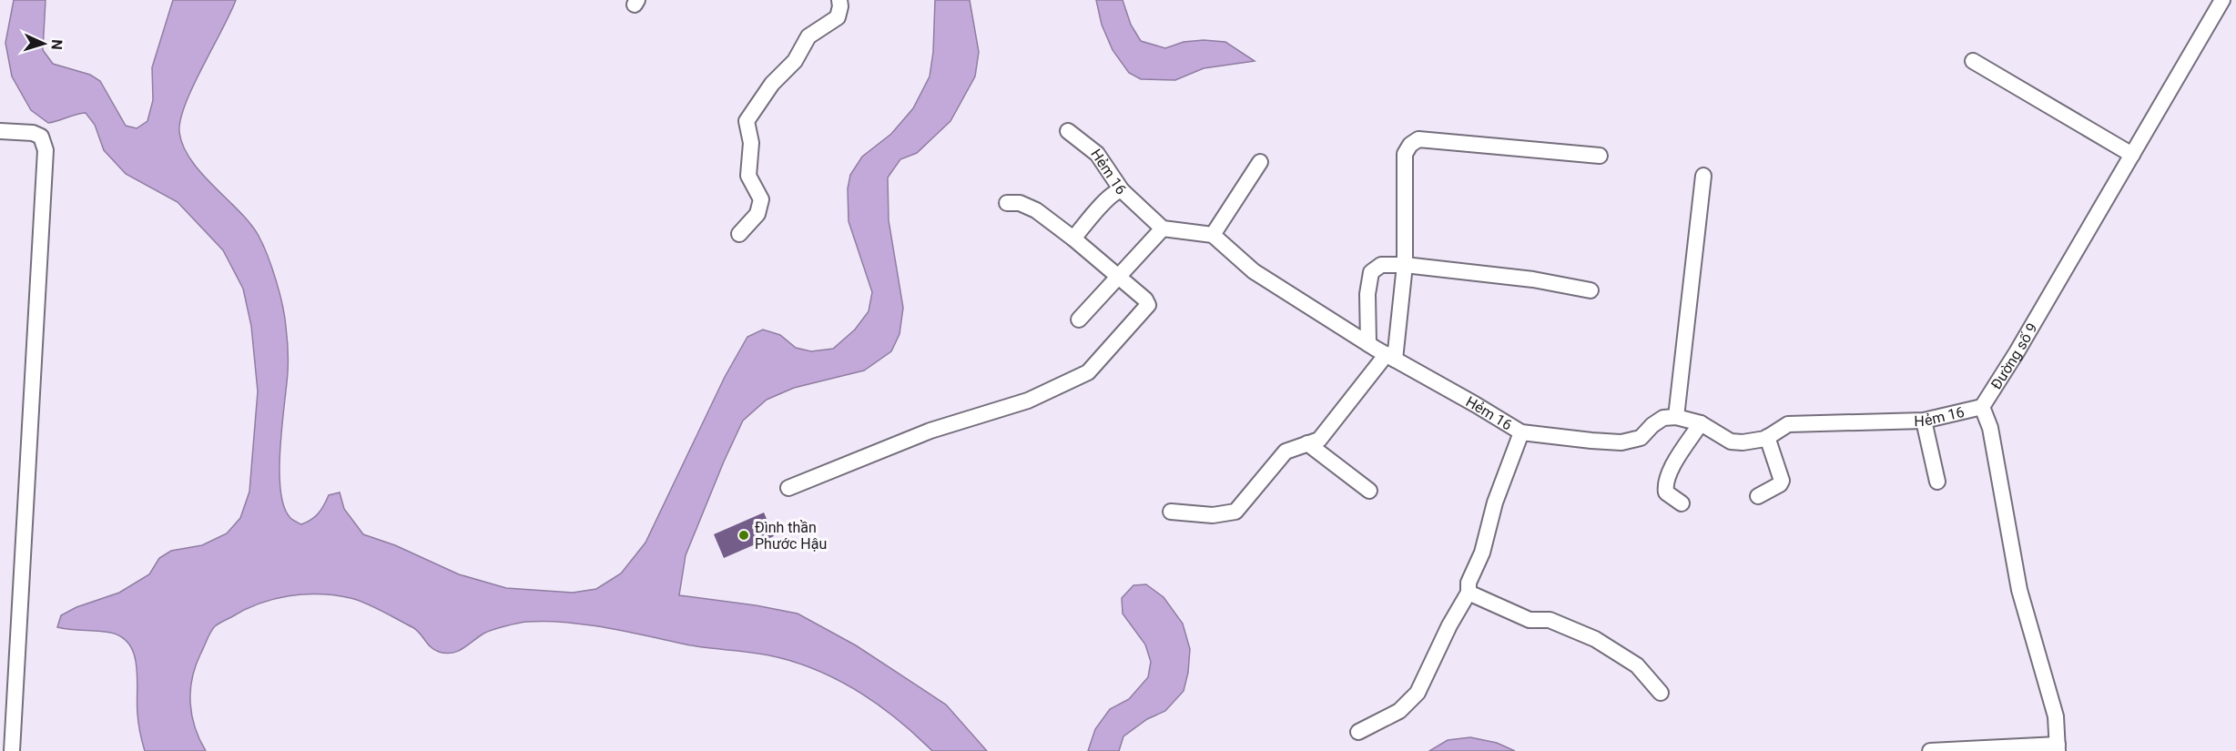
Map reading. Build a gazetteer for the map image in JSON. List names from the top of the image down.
{
  "streets": {
    "street": ["Hẻm 16", "Đường số 9"]
  },
  "crossings": [
    ["Hẻm 16", "Đường số 9"]
  ],
  "places": ["Đình thần Phước Hậu"],
  "north": "right"
}
